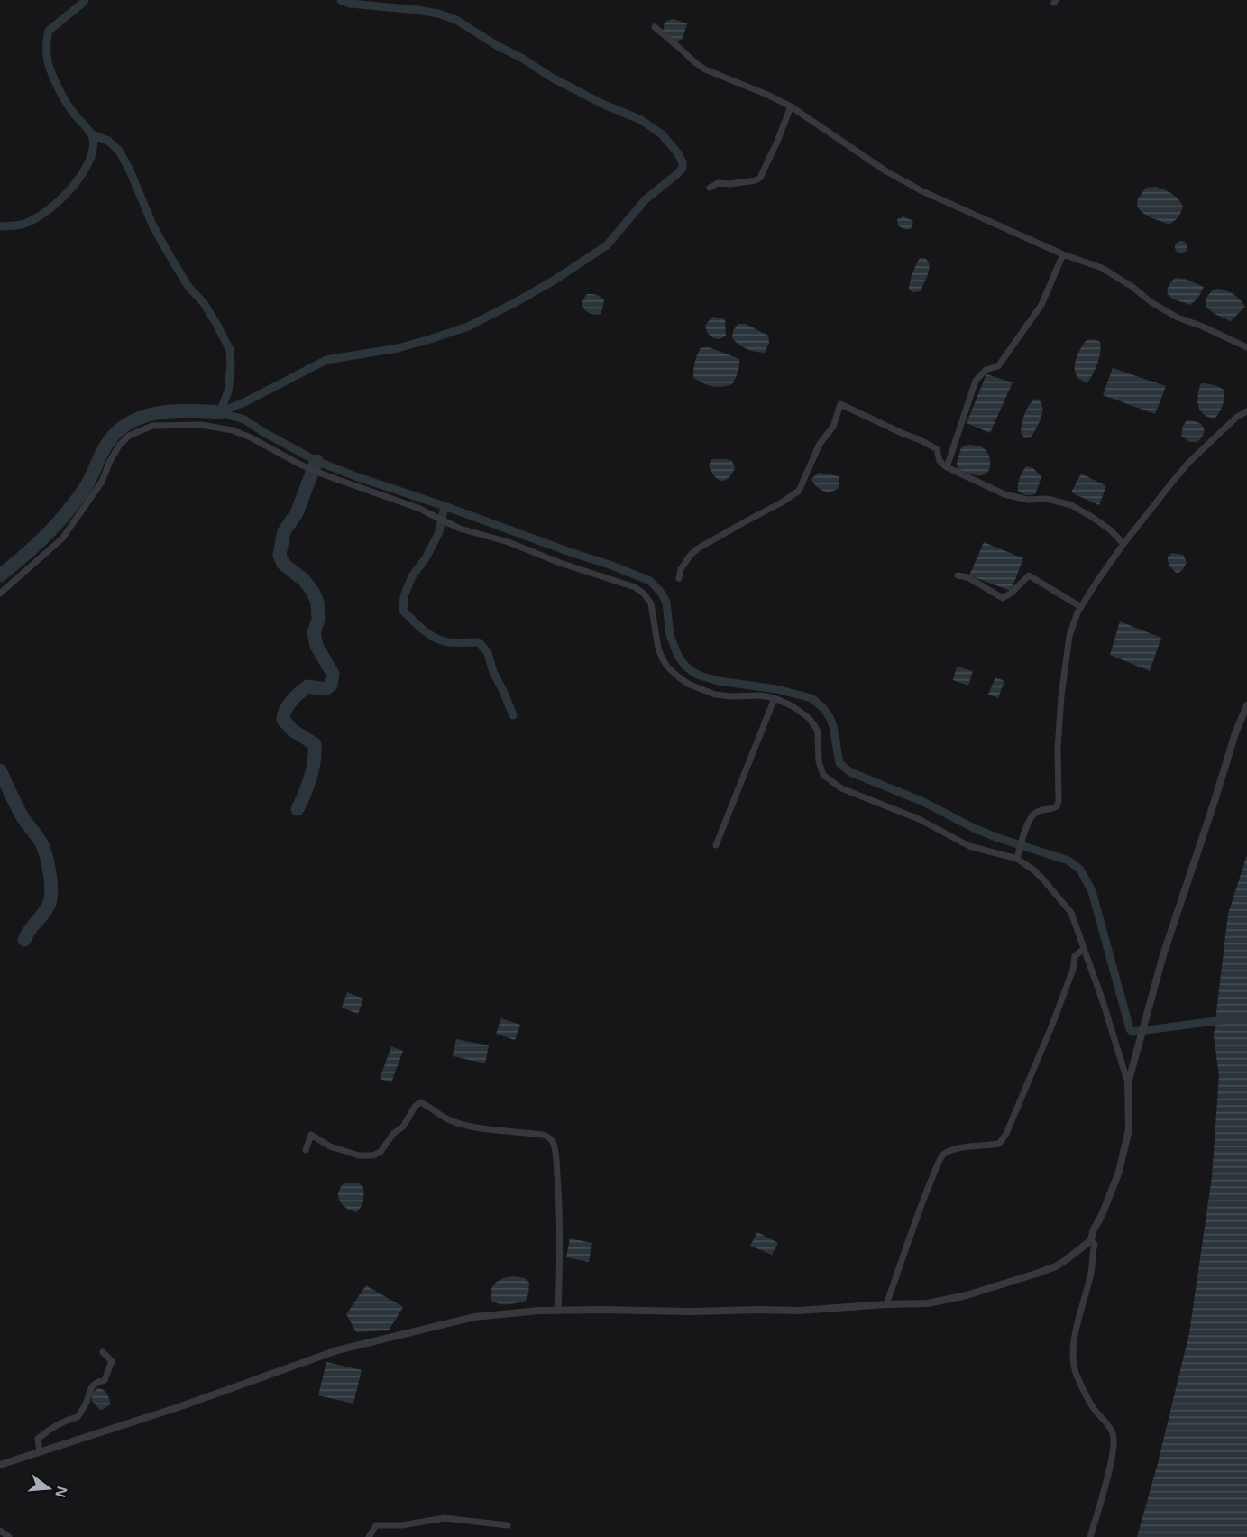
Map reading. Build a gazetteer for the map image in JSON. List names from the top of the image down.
{
  "north": "right"
}
